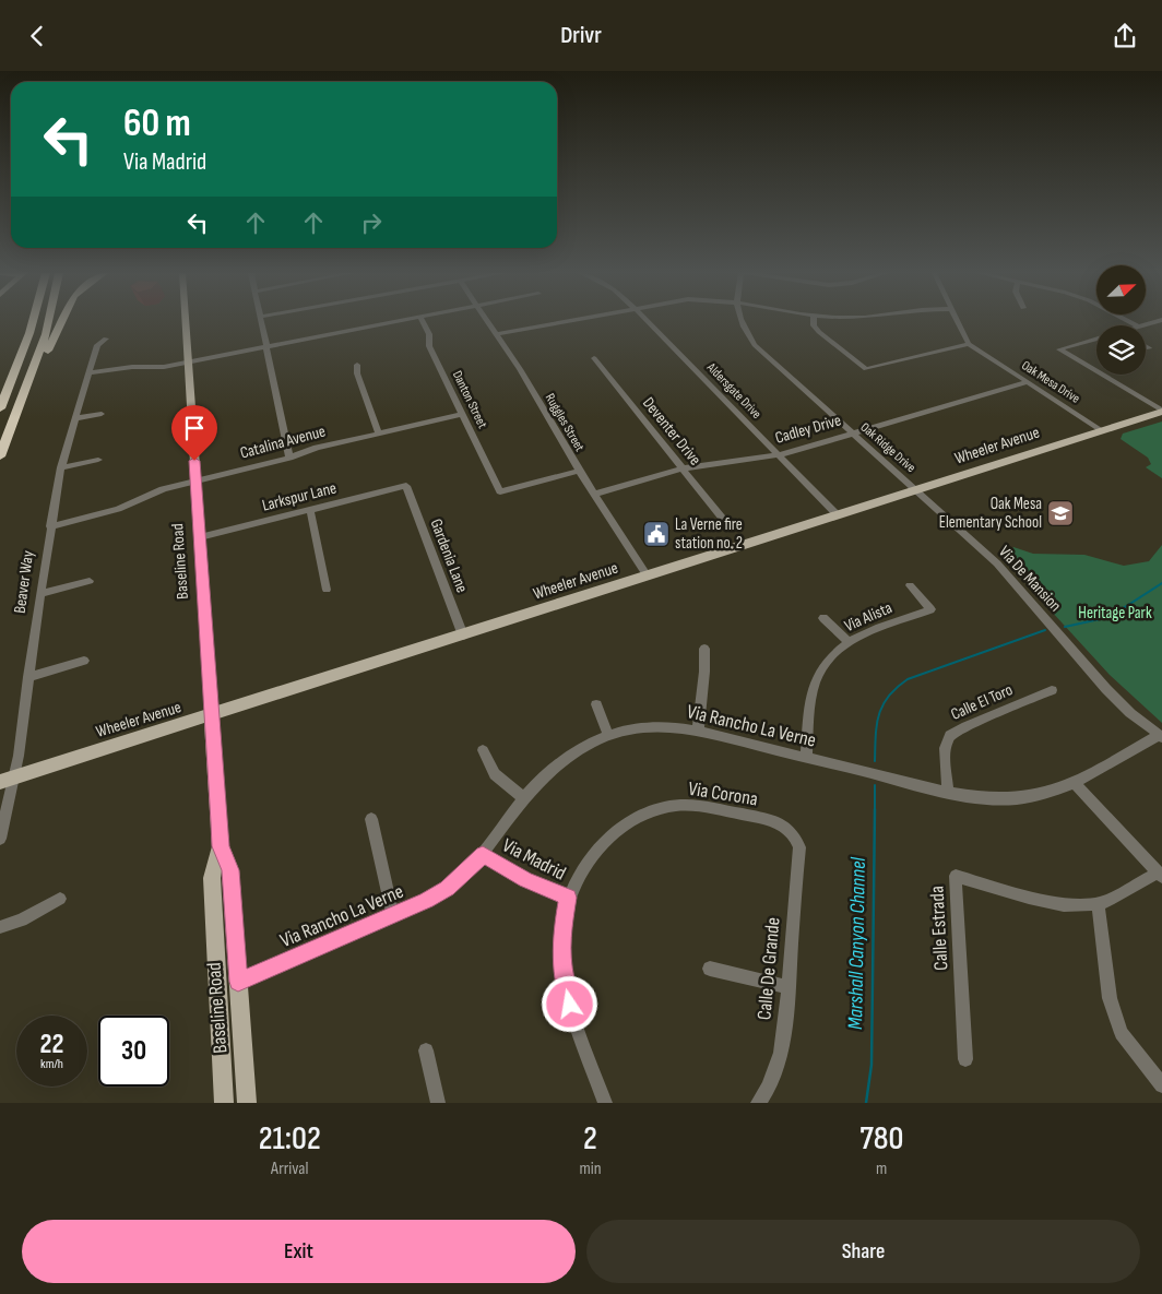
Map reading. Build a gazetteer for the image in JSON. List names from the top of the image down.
{
  "streets": {
    "main road": ["Wheeler Avenue", "Baseline Road"],
    "street": [
      "Oak Mesa Drive",
      "Aldersgate Drive",
      "Danton Street",
      "Ruggles Street",
      "Cadley Drive",
      "Deventer Drive",
      "Catalina Avenue",
      "Oak Ridge Drive",
      "Larkspur Lane",
      "Gardenia Lane",
      "Via De Mansion",
      "Beaver Way",
      "Via Alista",
      "Calle El Toro",
      "Via Rancho La Verne",
      "Via Corona",
      "Via Madrid",
      "Calle Estrada",
      "Calle De Grande"
    ]
  },
  "crossings": [
    ["Oak Mesa Drive", "Cadley Drive"],
    ["Oak Mesa Drive", "Wheeler Avenue"],
    ["Aldersgate Drive", "Cadley Drive"],
    ["Aldersgate Drive", "Wheeler Avenue"],
    ["Danton Street", "Catalina Avenue"],
    ["Ruggles Street", "Cadley Drive"],
    ["Ruggles Street", "Wheeler Avenue"],
    ["Cadley Drive", "Deventer Drive"],
    ["Cadley Drive", "Oak Ridge Drive"],
    ["Catalina Avenue", "Baseline Road"],
    ["Catalina Avenue", "Beaver Way"],
    ["Wheeler Avenue", "Oak Ridge Drive"],
    ["Wheeler Avenue", "Gardenia Lane"],
    ["Wheeler Avenue", "Baseline Road"],
    ["Wheeler Avenue", "Via De Mansion"],
    ["Wheeler Avenue", "Beaver Way"],
    ["Oak Ridge Drive", "Via De Mansion"],
    ["Larkspur Lane", "Gardenia Lane"],
    ["Larkspur Lane", "Baseline Road"],
    ["Baseline Road", "Via Rancho La Verne"],
    ["Via De Mansion", "Via Rancho La Verne"],
    ["Via Alista", "Via Rancho La Verne"],
    ["Calle El Toro", "Via Rancho La Verne"],
    ["Via Rancho La Verne", "Via Madrid"],
    ["Via Corona", "Via Madrid"],
    ["Via Corona", "Calle De Grande"]
  ],
  "water": ["Marshall Canyon Channel"],
  "parks": ["Heritage Park"],
  "places": {
    "school or university": ["Oak Mesa Elementary School"],
    "public building": ["La Verne fire station no. 2"]
  },
  "north": "top right",
  "page": {
    "header": "Drivr",
    "turn": ["60 m", "Via Madrid"],
    "speed": "22 km/h",
    "limit": "30",
    "eta": [
      "21:02",
      "Arrival",
      "2",
      "min",
      "780",
      "m"
    ],
    "buttons": ["Exit", "Share"]
  }
}
